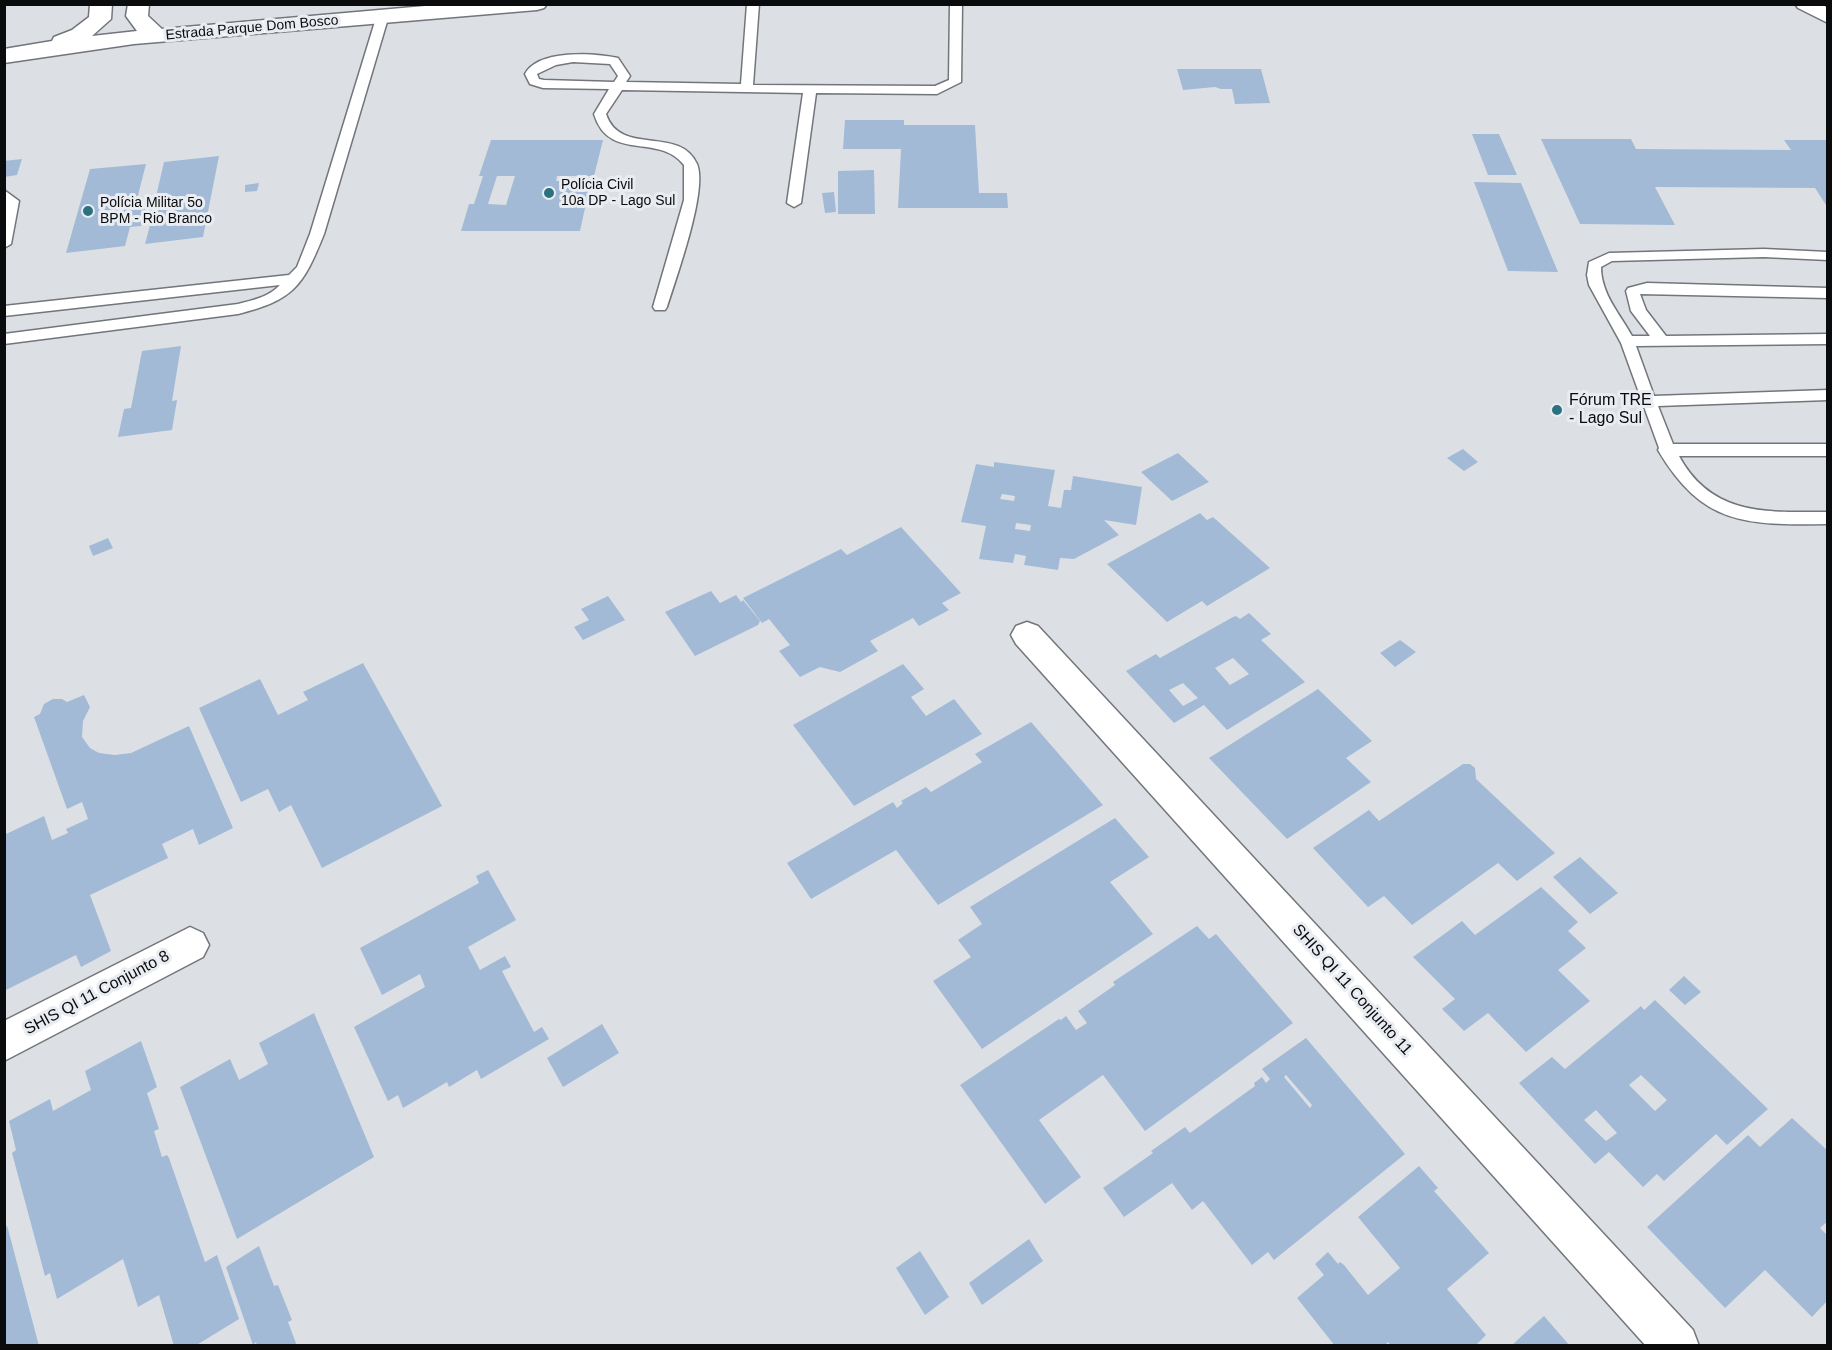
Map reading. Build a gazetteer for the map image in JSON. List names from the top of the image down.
{
  "streets": {
    "main road": ["Estrada Parque Dom Bosco", "SHIS QI 11 Conjunto 11", "SHIS QI 11 Conjunto 8"]
  },
  "places": ["Polícia Civil 10a DP - Lago Sul", "Polícia Militar 5o BPM - Rio Branco", "Fórum TRE - Lago Sul"]
}
